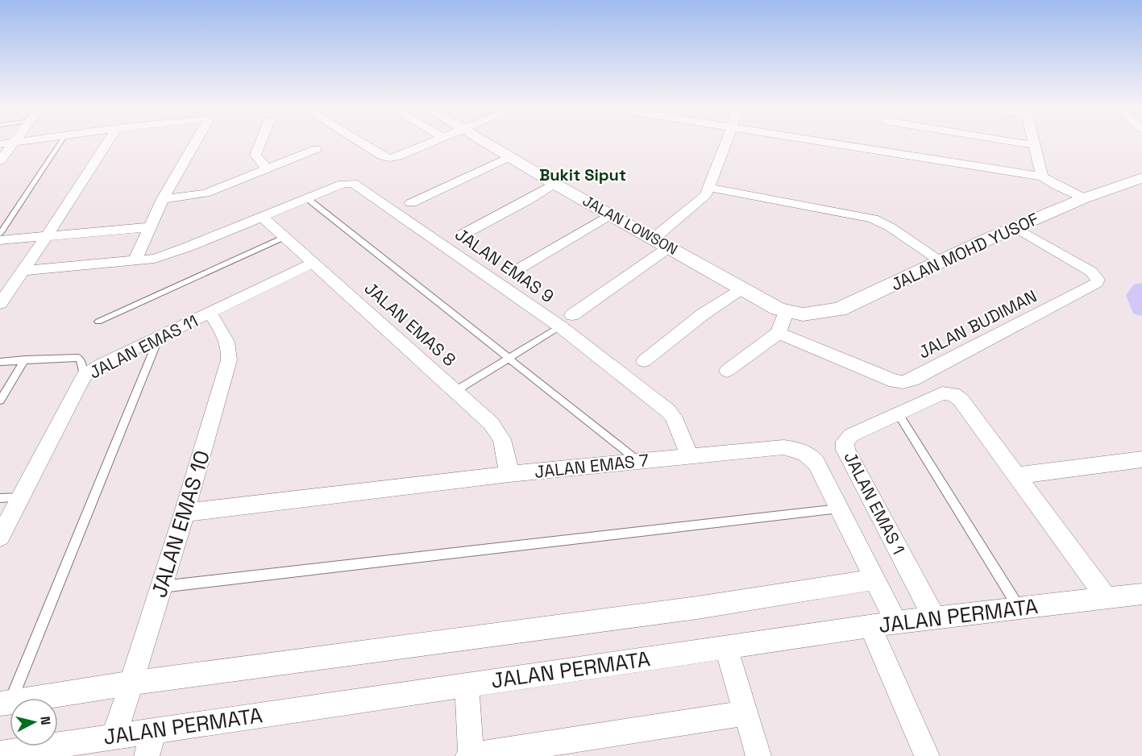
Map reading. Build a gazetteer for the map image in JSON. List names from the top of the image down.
{
  "streets": {
    "street": [
      "JALAN LOWSON",
      "JALAN MOHD YUSOF",
      "JALAN EMAS 9",
      "JALAN EMAS 8",
      "JALAN BUDIMAN",
      "JALAN EMAS 11",
      "JALAN EMAS 7",
      "JALAN EMAS 1",
      "JALAN EMAS 10",
      "JALAN PERMATA"
    ]
  },
  "crossings": [
    ["JALAN LOWSON", "JALAN MOHD YUSOF"],
    ["JALAN MOHD YUSOF", "JALAN BUDIMAN"],
    ["JALAN EMAS 9", "JALAN EMAS 8"],
    ["JALAN EMAS 9", "JALAN EMAS 7"],
    ["JALAN EMAS 8", "JALAN EMAS 11"],
    ["JALAN EMAS 8", "JALAN EMAS 7"],
    ["JALAN EMAS 11", "JALAN EMAS 10"],
    ["JALAN EMAS 7", "JALAN EMAS 10"],
    ["JALAN EMAS 7", "JALAN PERMATA"],
    ["JALAN EMAS 1", "JALAN PERMATA"],
    ["JALAN EMAS 10", "JALAN PERMATA"]
  ],
  "districts": ["Bukit Siput"],
  "north": "right"
}
